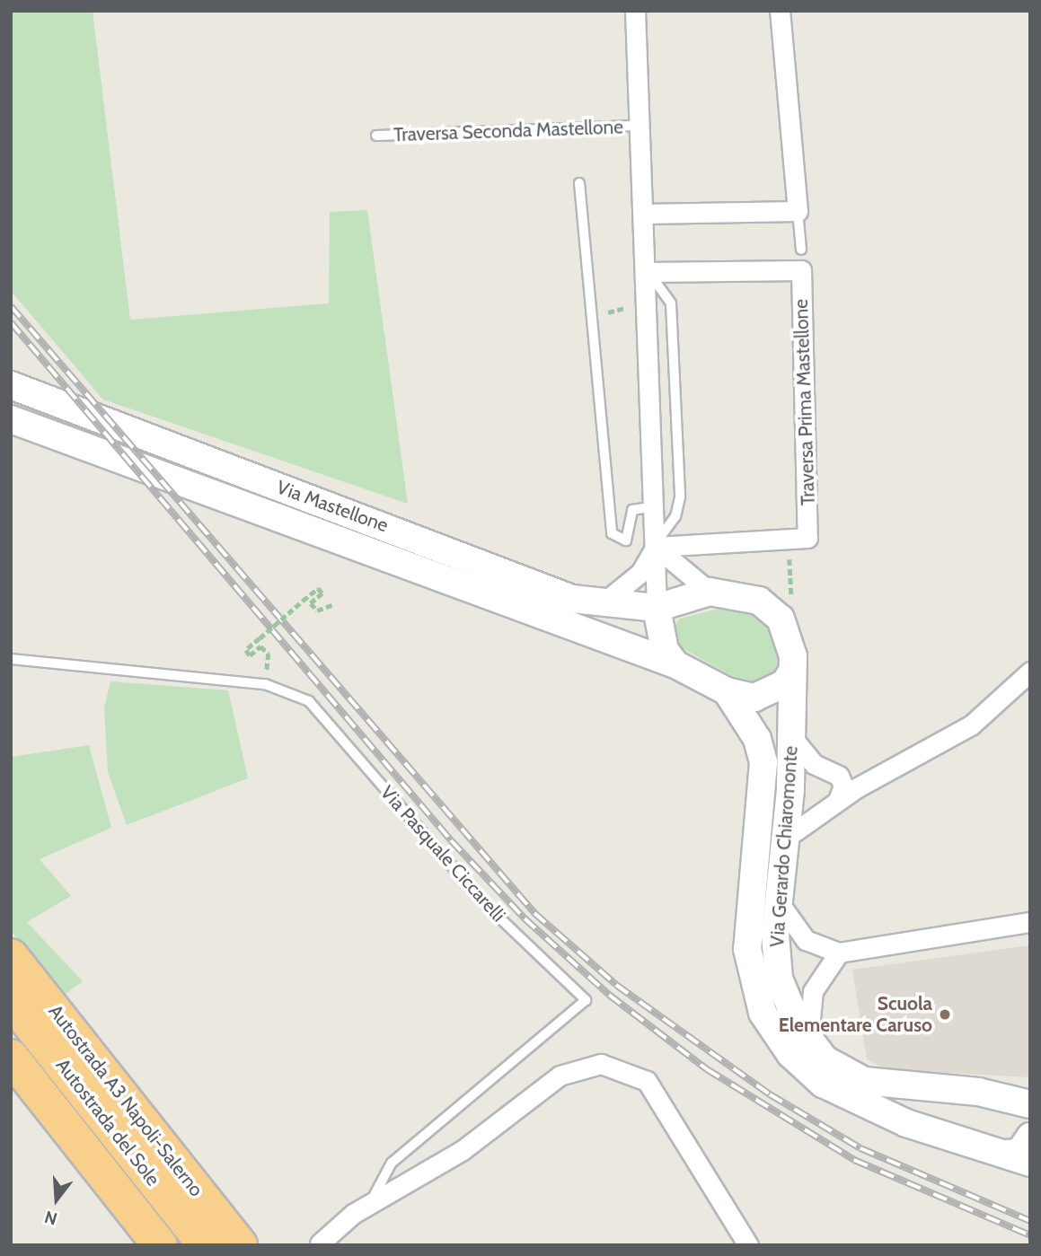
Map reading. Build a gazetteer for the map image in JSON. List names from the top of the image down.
{
  "streets": {
    "highway": ["Autostrada A3 Napoli-Salerno", "Autostrada del Sole"],
    "street": [
      "Traversa Seconda Mastellone",
      "Traversa Prima Mastellone",
      "Via Mastellone",
      "Via Gerardo Chiaromonte",
      "Via Pasquale Ciccarelli"
    ]
  },
  "crossings": [
    ["Traversa Seconda Mastellone", "Traversa Prima Mastellone"],
    ["Traversa Seconda Mastellone", "Via Mastellone"],
    ["Traversa Seconda Mastellone", "Via Gerardo Chiaromonte"],
    ["Via Mastellone", "Via Gerardo Chiaromonte"]
  ],
  "places": ["Scuola Elementare Caruso"],
  "north": "bottom"
}
